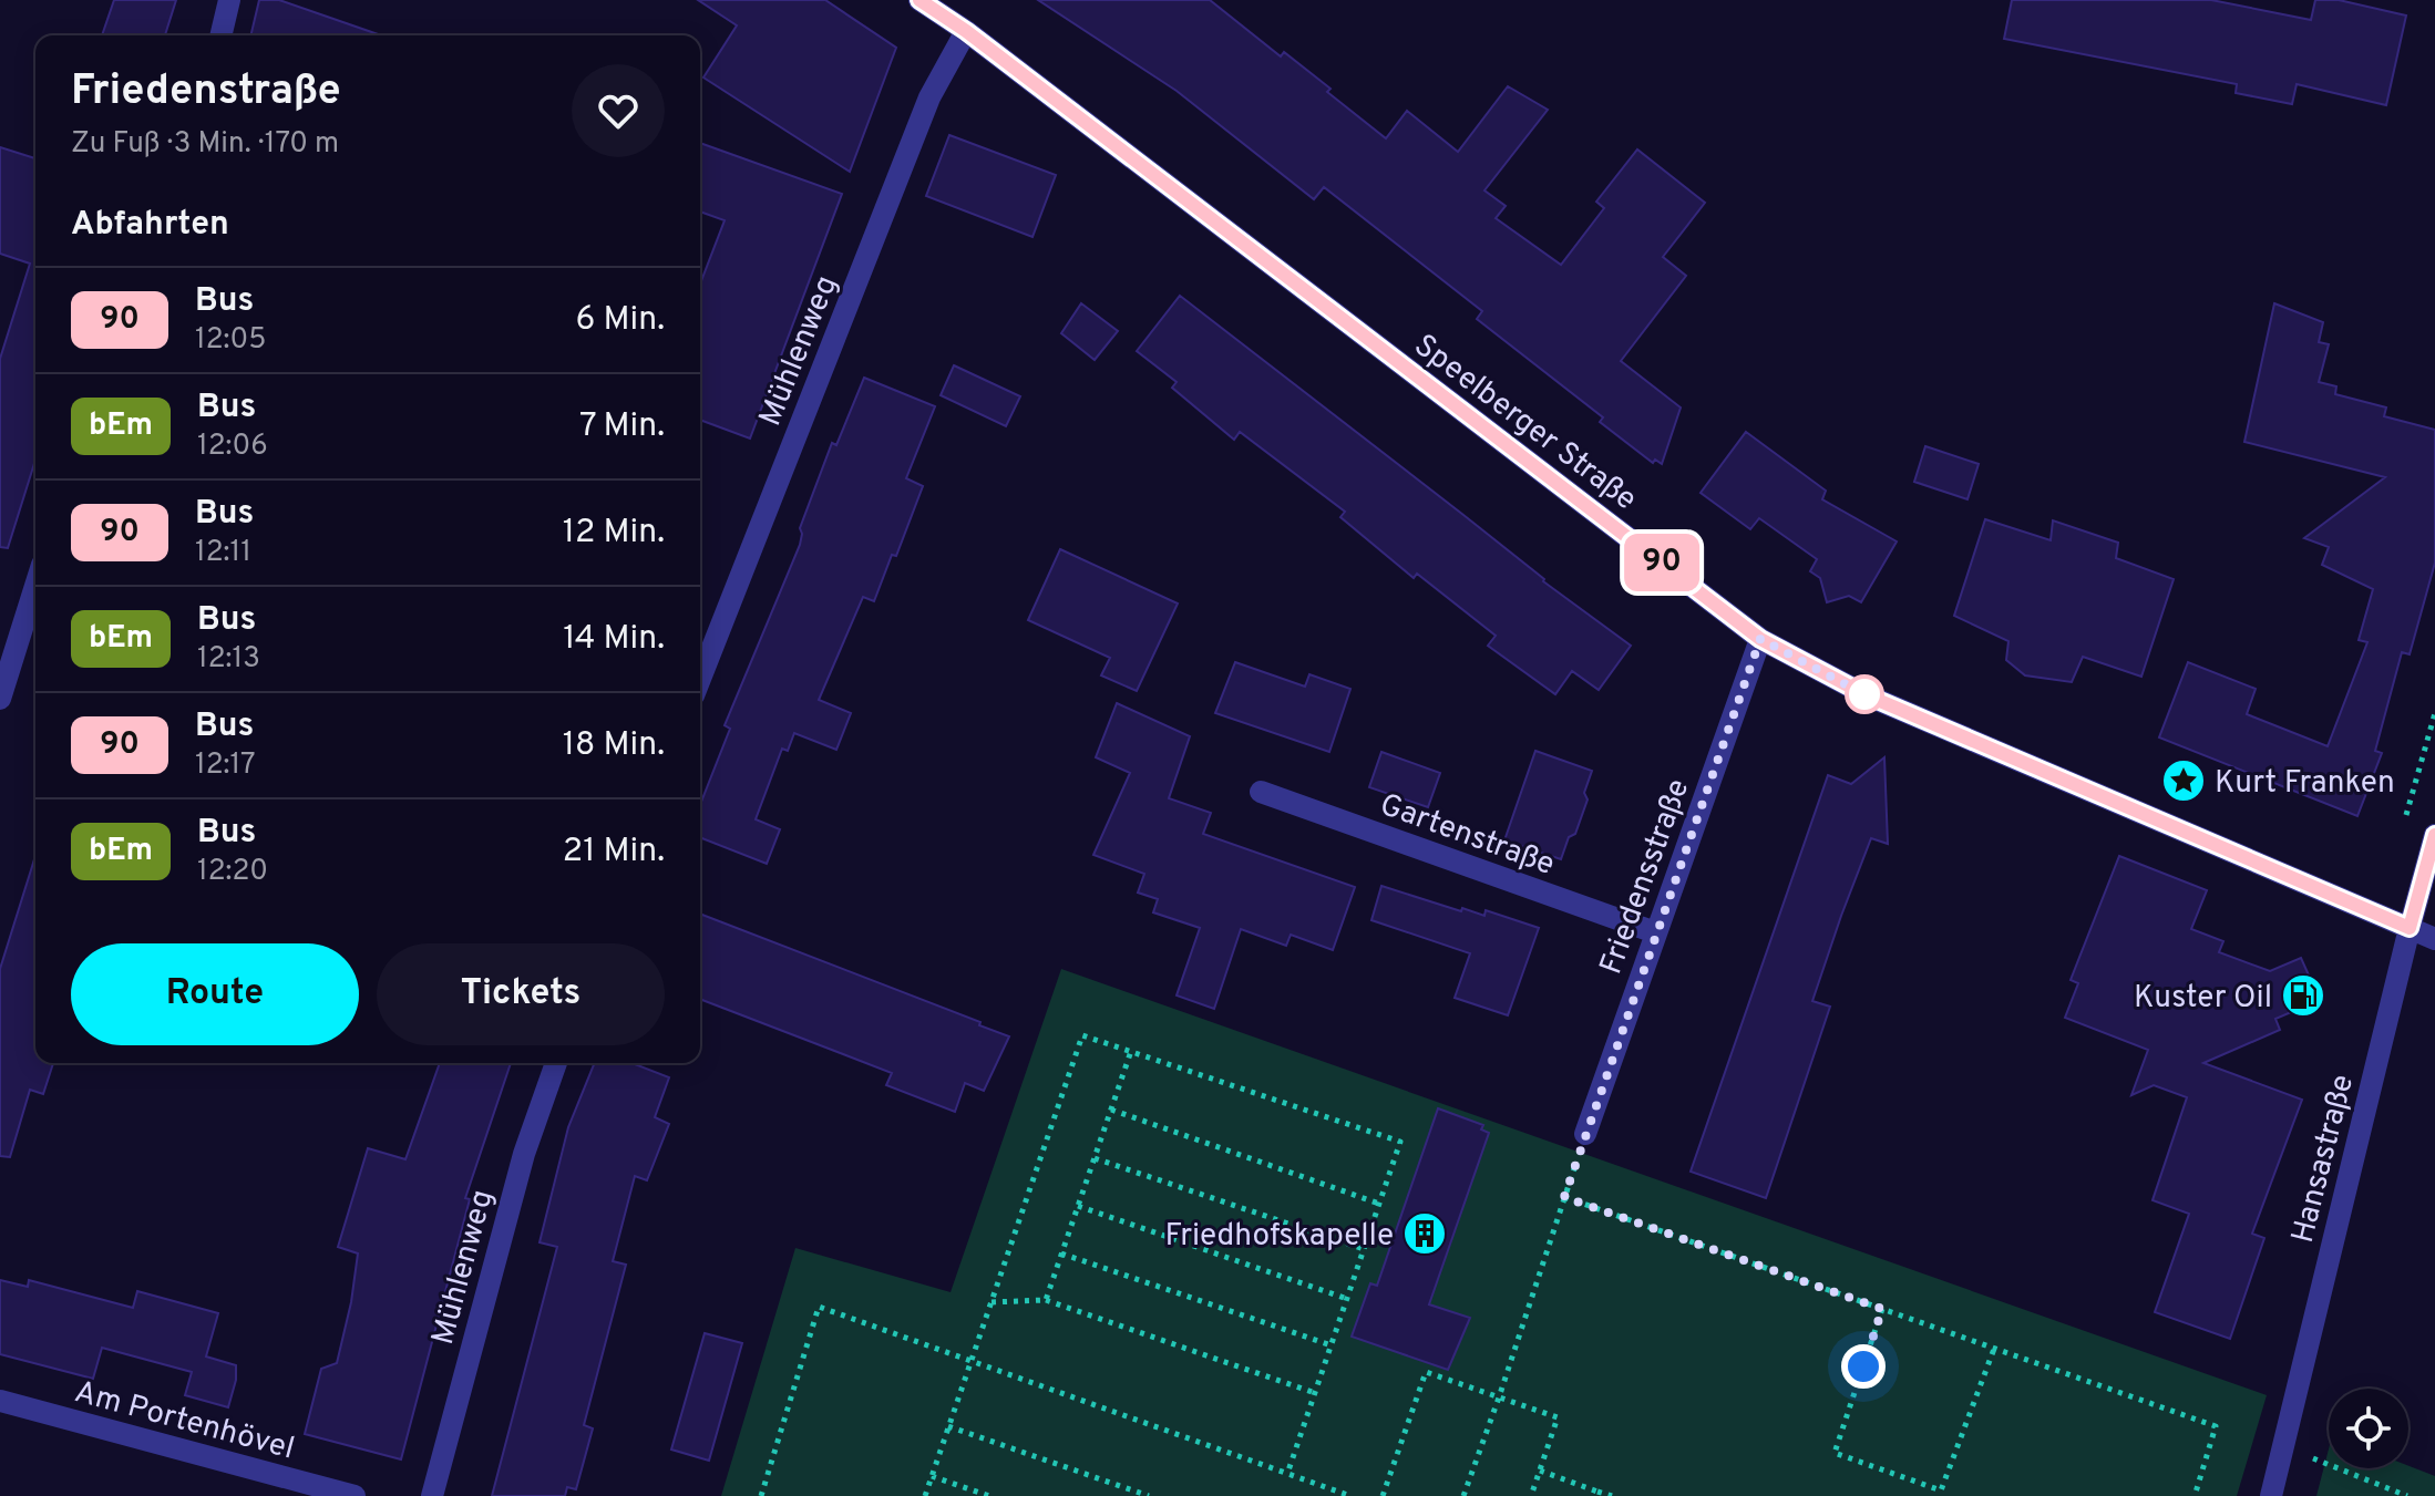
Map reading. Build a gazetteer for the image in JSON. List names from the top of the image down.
{
  "streets": {
    "street": [
      "Mühlenweg",
      "Speelberger Straße",
      "Gartenstraße",
      "Friedensstraße",
      "Hansastraße",
      "Am Portenhövel"
    ]
  },
  "crossings": [
    ["Mühlenweg", "Speelberger Straße"],
    ["Speelberger Straße", "Friedensstraße"],
    ["Speelberger Straße", "Hansastraße"],
    ["Gartenstraße", "Friedensstraße"]
  ],
  "places": {
    "place": ["Kurt Franken"],
    "fuel station": ["Kuster Oil"],
    "building": ["Friedhofskapelle"]
  },
  "lines": ["bus line 90"],
  "page": {
    "on_map": "90",
    "heading": [
      ["Friedenstraße", "Zu Fuß · 3 Min. · 170 m"],
      "Abfahrten"
    ],
    "list": [
      {
        "mark": "90",
        "name": "Bus",
        "note": "12:05",
        "value": "6 Min."
      },
      {
        "mark": "bEm",
        "name": "Bus",
        "note": "12:06",
        "value": "7 Min."
      },
      {
        "mark": "90",
        "name": "Bus",
        "note": "12:11",
        "value": "12 Min."
      },
      {
        "mark": "bEm",
        "name": "Bus",
        "note": "12:13",
        "value": "14 Min."
      },
      {
        "mark": "90",
        "name": "Bus",
        "note": "12:17",
        "value": "18 Min."
      },
      {
        "mark": "bEm",
        "name": "Bus",
        "note": "12:20",
        "value": "21 Min."
      }
    ],
    "buttons": ["Route", "Tickets"]
  }
}
